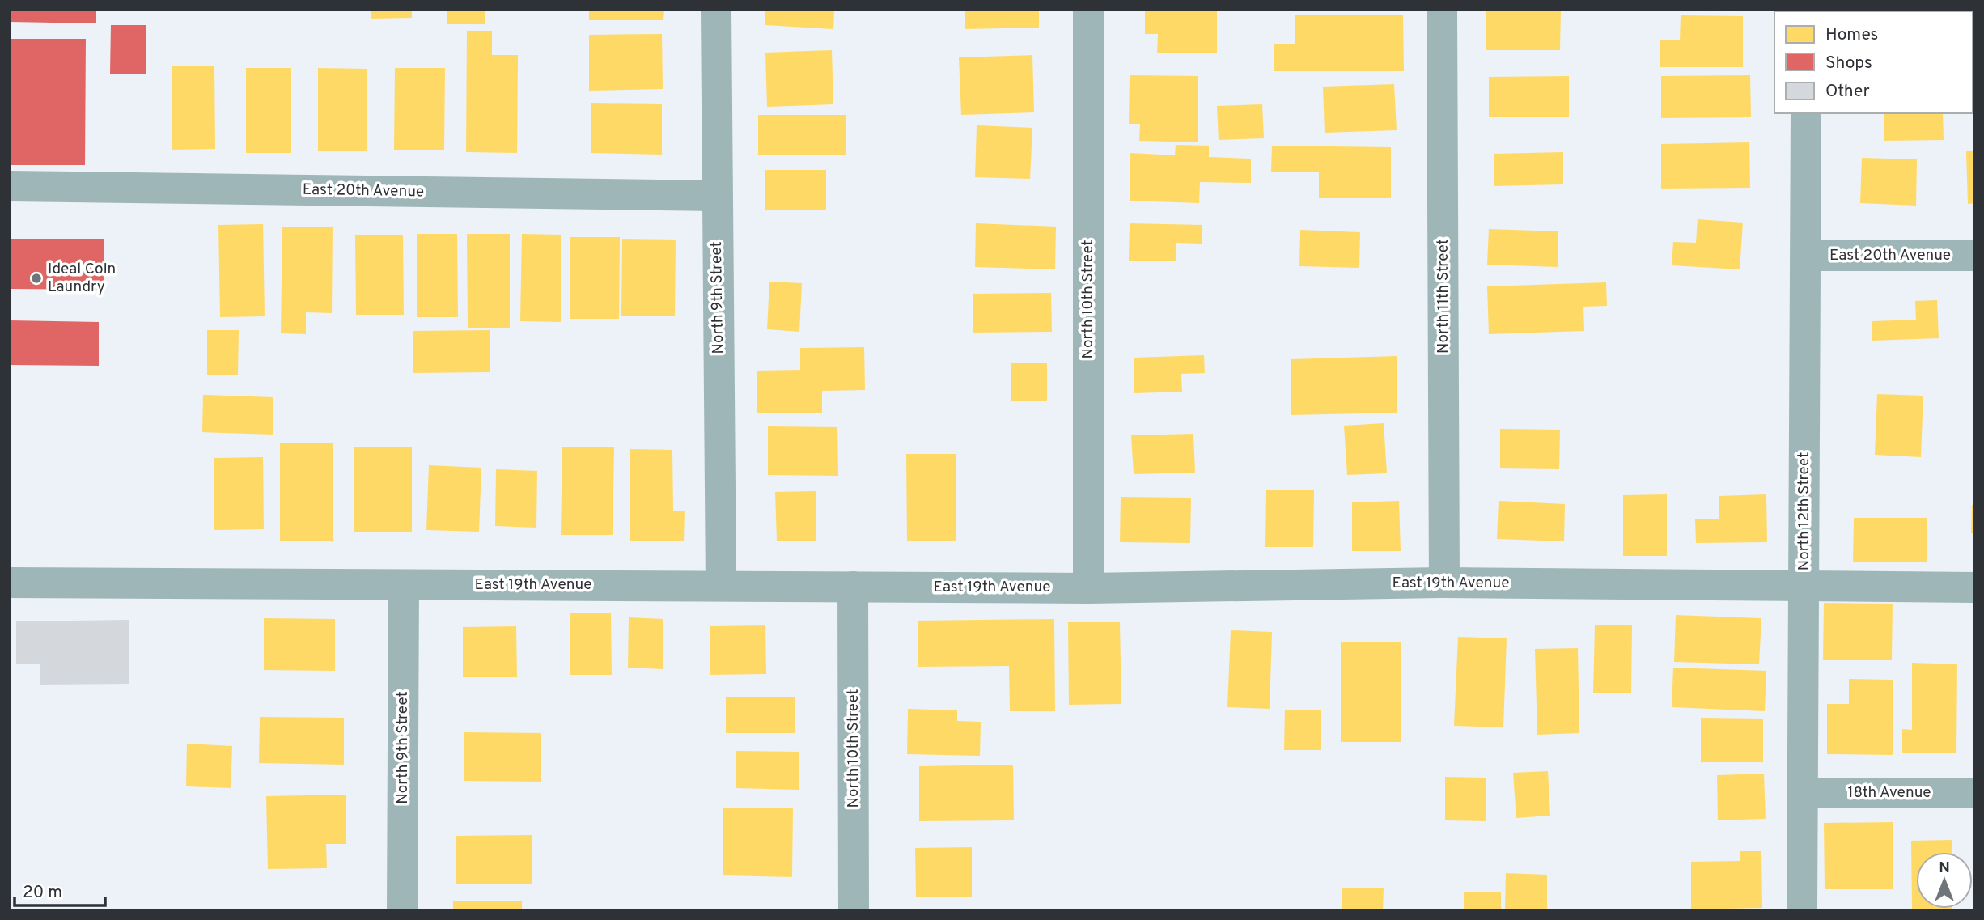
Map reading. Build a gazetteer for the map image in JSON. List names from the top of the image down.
{
  "streets": {
    "street": [
      "East 20th Avenue",
      "North 11th Street",
      "North 9th Street",
      "North 10th Street",
      "North 12th Street",
      "East 19th Avenue",
      "18th Avenue"
    ]
  },
  "crossings": [
    ["East 20th Avenue", "North 9th Street"],
    ["East 20th Avenue", "North 12th Street"],
    ["North 11th Street", "East 19th Avenue"],
    ["North 9th Street", "East 19th Avenue"],
    ["North 10th Street", "East 19th Avenue"],
    ["North 12th Street", "East 19th Avenue"],
    ["North 12th Street", "18th Avenue"]
  ],
  "places": ["Ideal Coin Laundry"],
  "legend": ["Homes", "Shops", "Other"],
  "scale_bar": "20 m",
  "north": "top"
}
